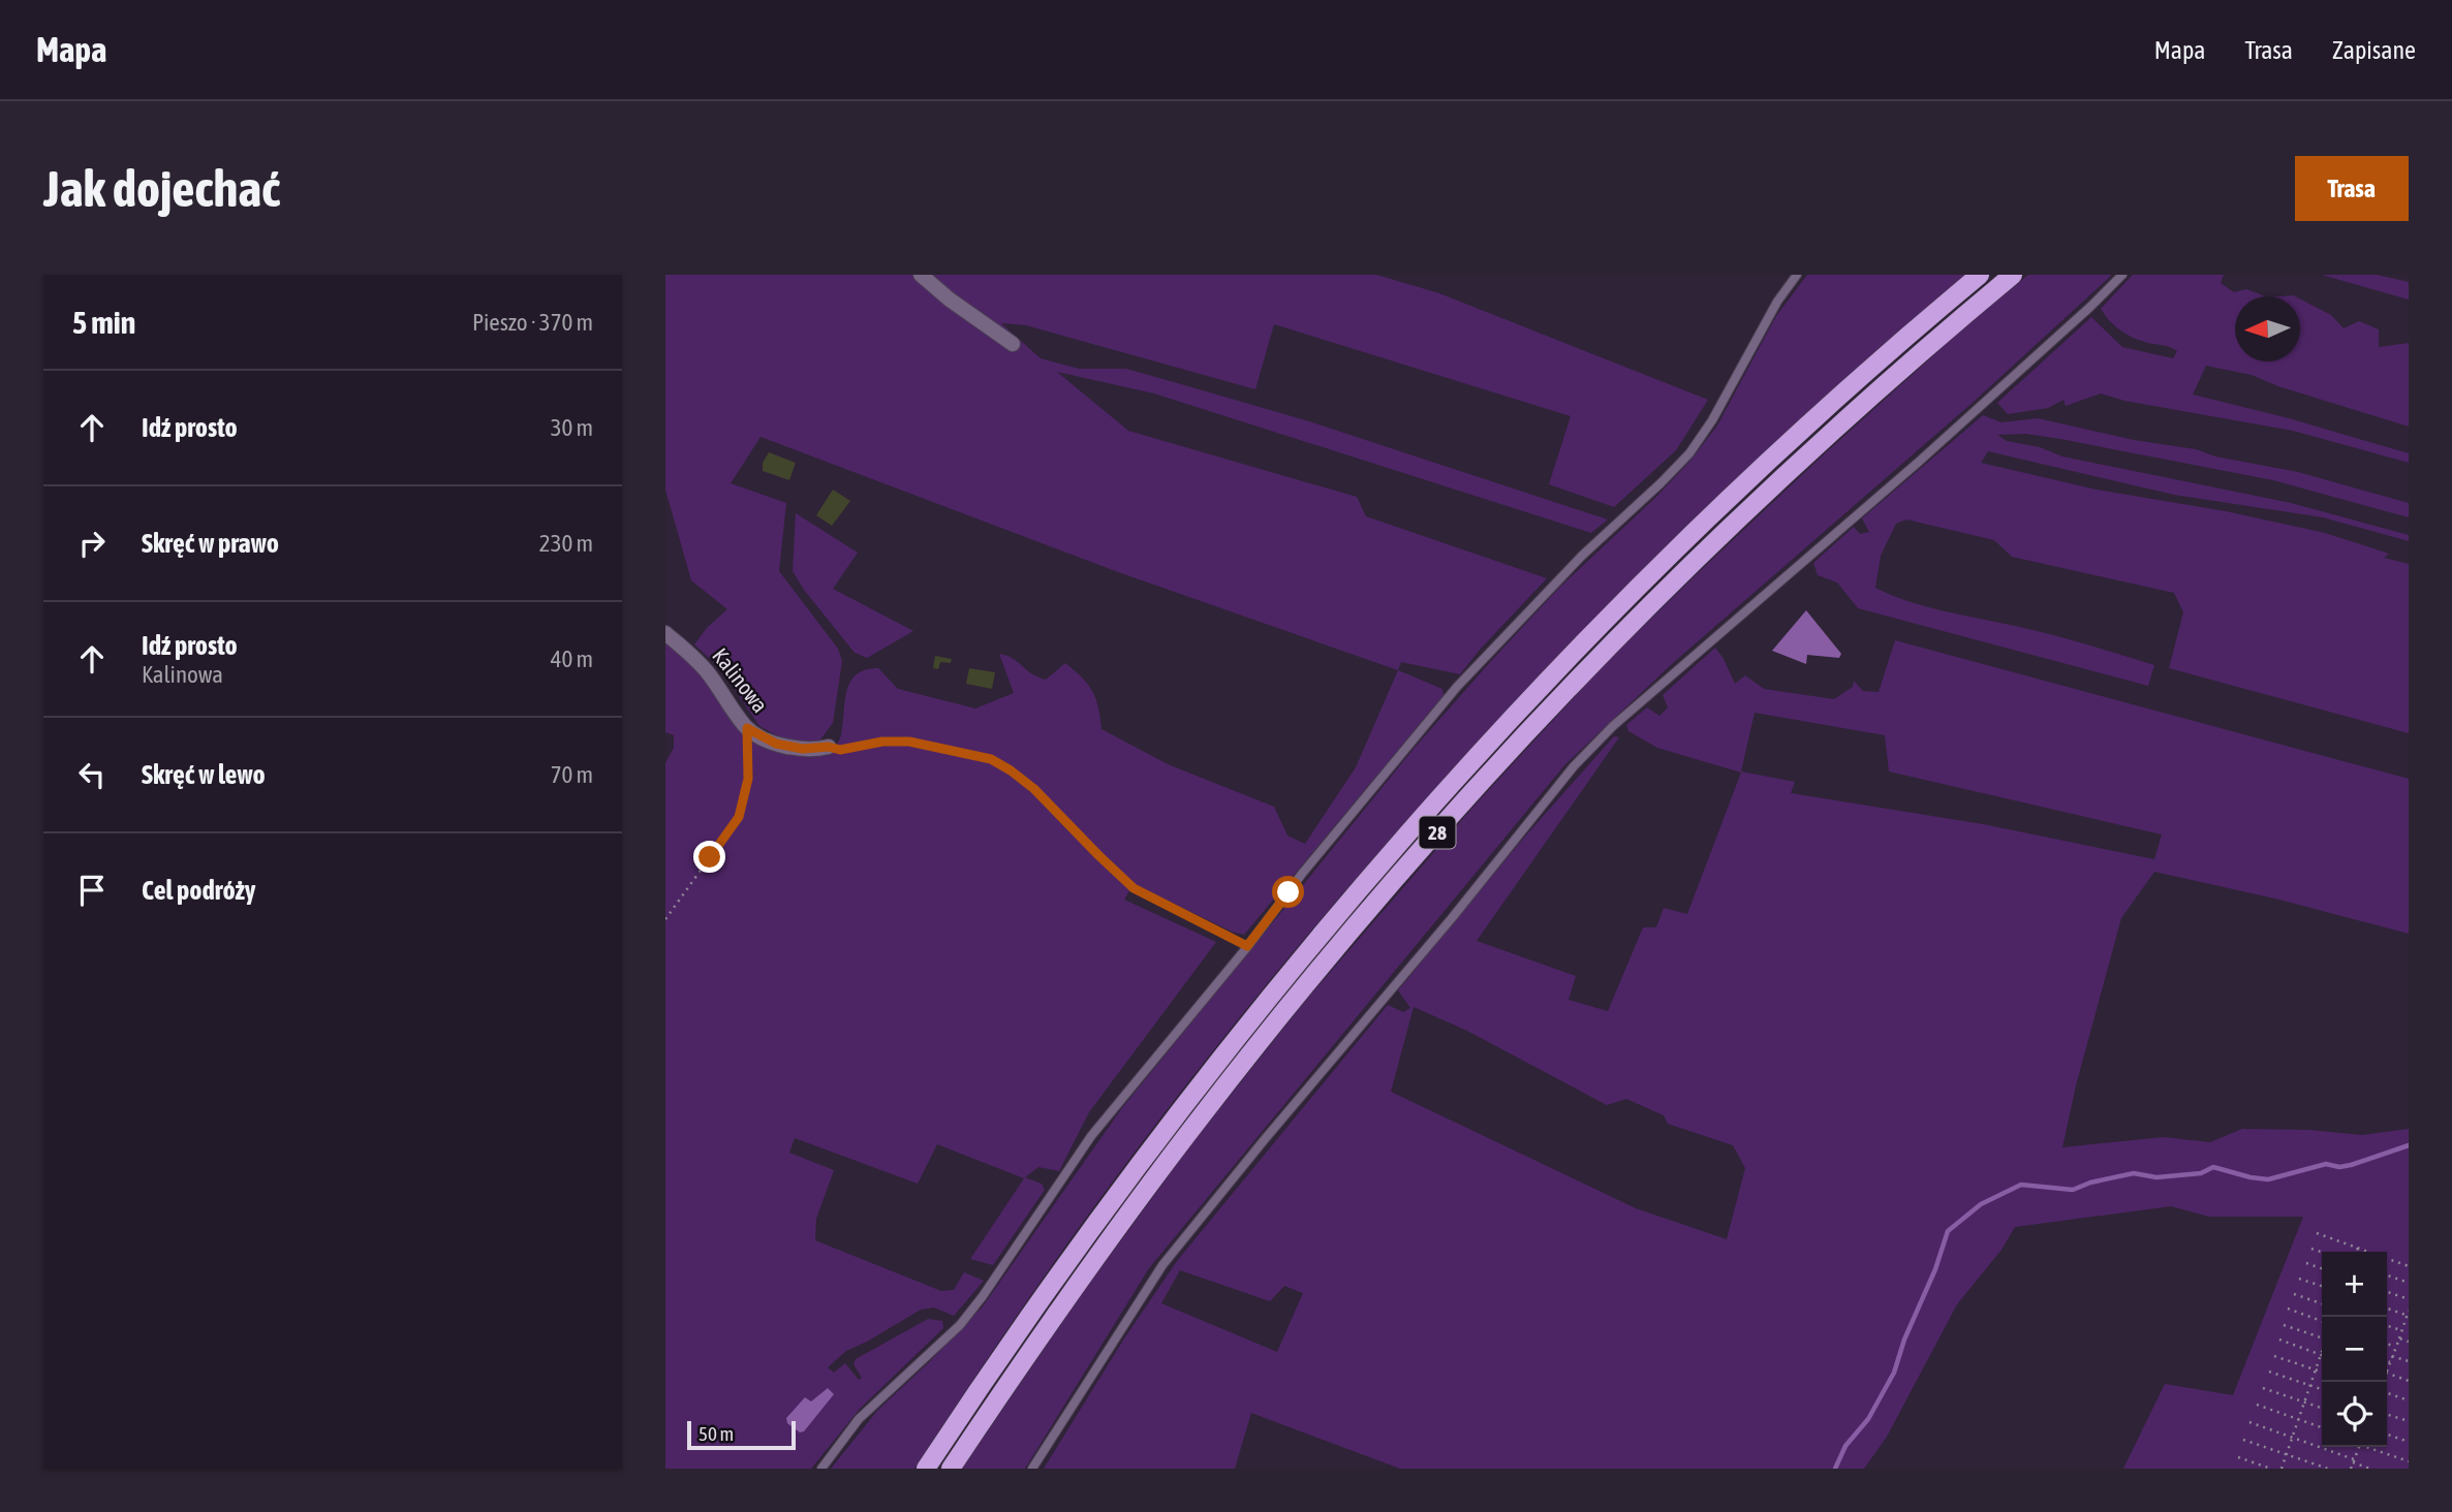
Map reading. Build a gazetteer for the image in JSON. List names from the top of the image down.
{
  "streets": {
    "main road": ["28"],
    "street": ["Kalinowa"]
  },
  "scale_bar": "50 m",
  "north": "left",
  "page": {
    "header": "Mapa",
    "nav": ["Mapa", "Trasa", "Zapisane"],
    "buttons": "Trasa",
    "title": "Jak dojechać",
    "heading": ["5 min", "Pieszo · 370 m"],
    "list": [
      ["Idź prosto", "30 m"],
      ["Skręć w prawo", "230 m"],
      ["Idź prosto", "Kalinowa", "40 m"],
      ["Skręć w lewo", "70 m"],
      "Cel podróży"
    ],
    "map_buttons": ["+", "−"],
    "scale": "50 m"
  }
}
